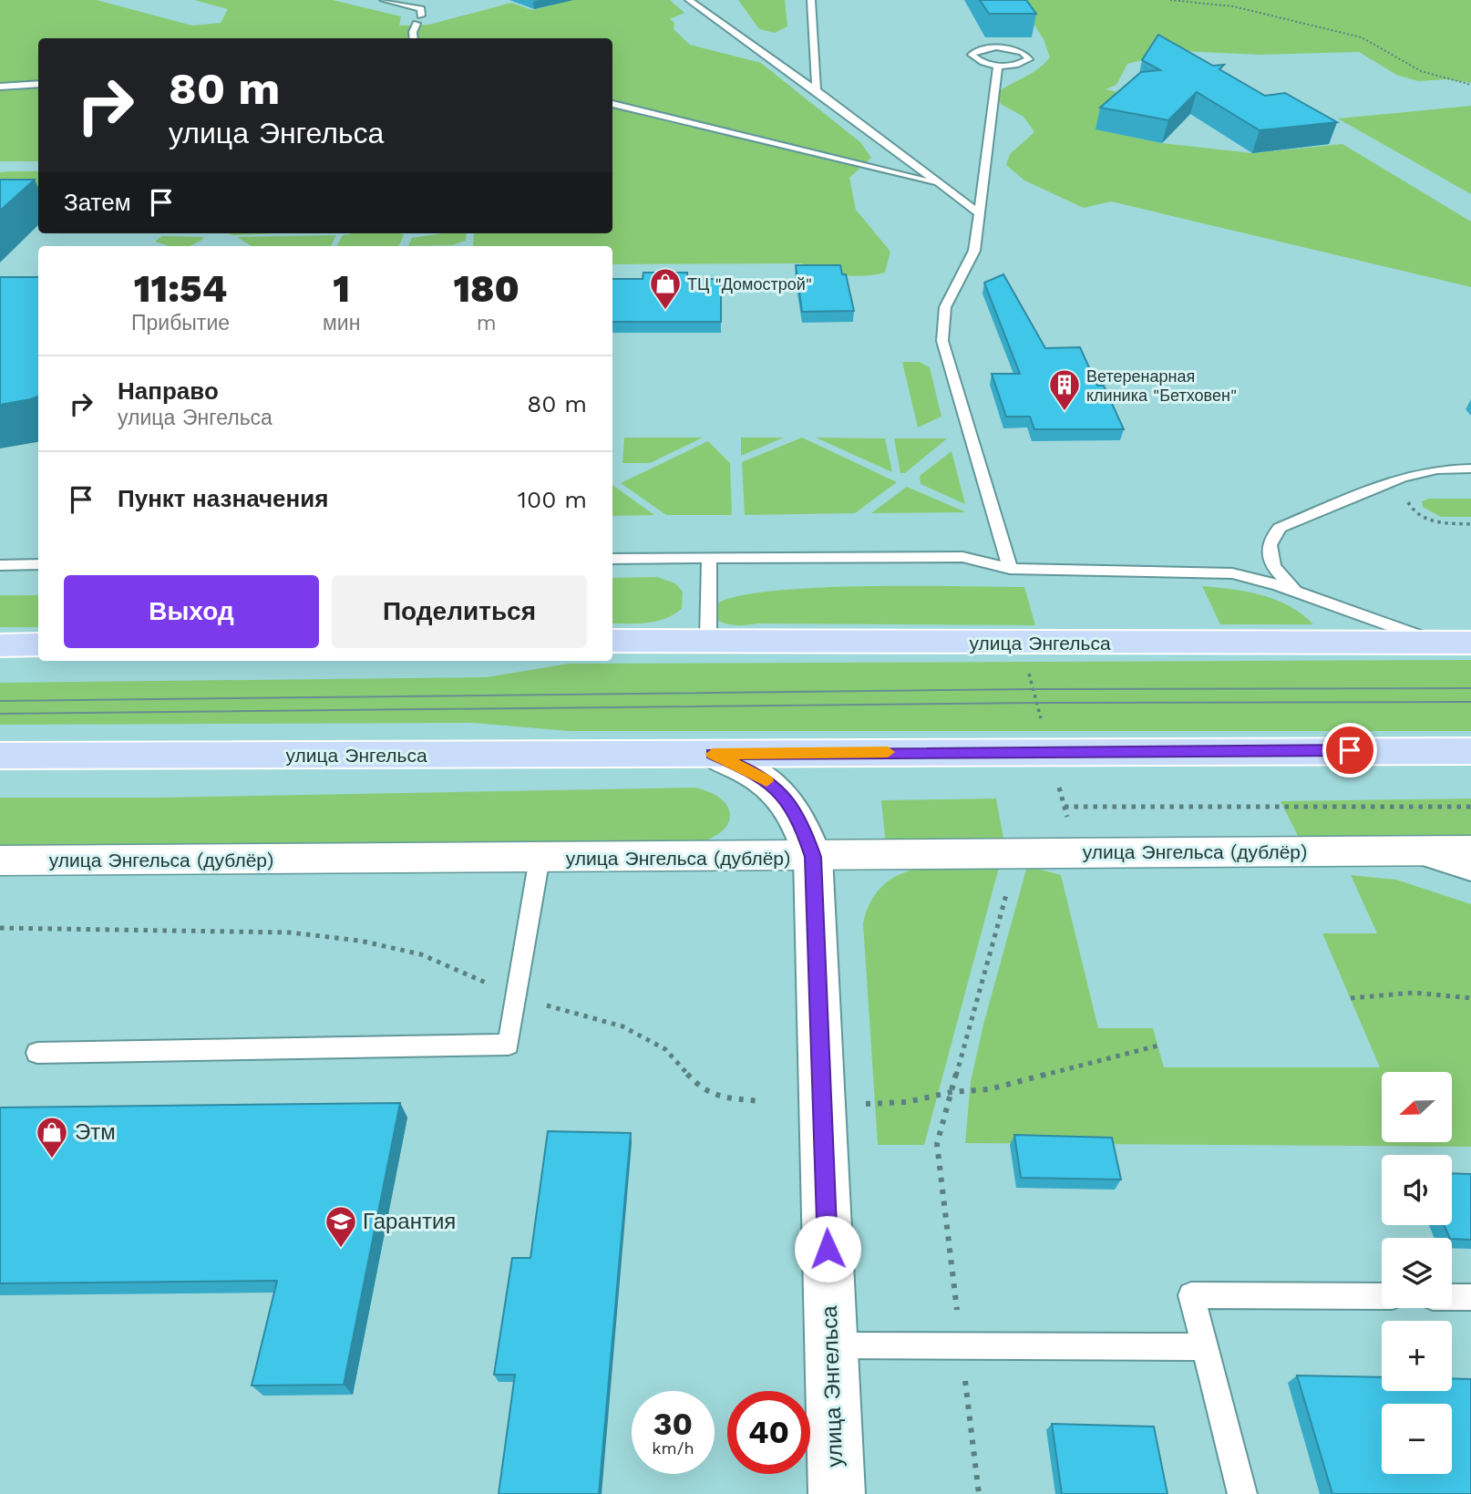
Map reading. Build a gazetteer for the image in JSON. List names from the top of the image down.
{
  "streets": {
    "main road": ["улица Энгельса"],
    "street": ["улица Энгельса (дублёр)"]
  },
  "crossings": [
    ["улица Энгельса", "улица Энгельса (дублёр)"]
  ],
  "places": {
    "shop": ["ТЦ \"Домострой\"", "Этм"],
    "building": ["Ветеренарная клиника \"Бетховен\""],
    "school or university": ["Гарантия"]
  },
  "north": "left",
  "page": {
    "turn": ["80 m", "улица Энгельса"],
    "then": "Затем",
    "eta": [
      "11:54",
      "Прибытие",
      "1",
      "мин",
      "180",
      "m"
    ],
    "list": [
      {
        "name": "Направо",
        "note": "улица Энгельса",
        "value": "80 m"
      },
      {
        "name": "Пункт назначения",
        "value": "100 m"
      }
    ],
    "buttons": ["Выход", "Поделиться"],
    "map_buttons": ["+", "−"],
    "speed": "30 km/h",
    "limit": "40"
  }
}
